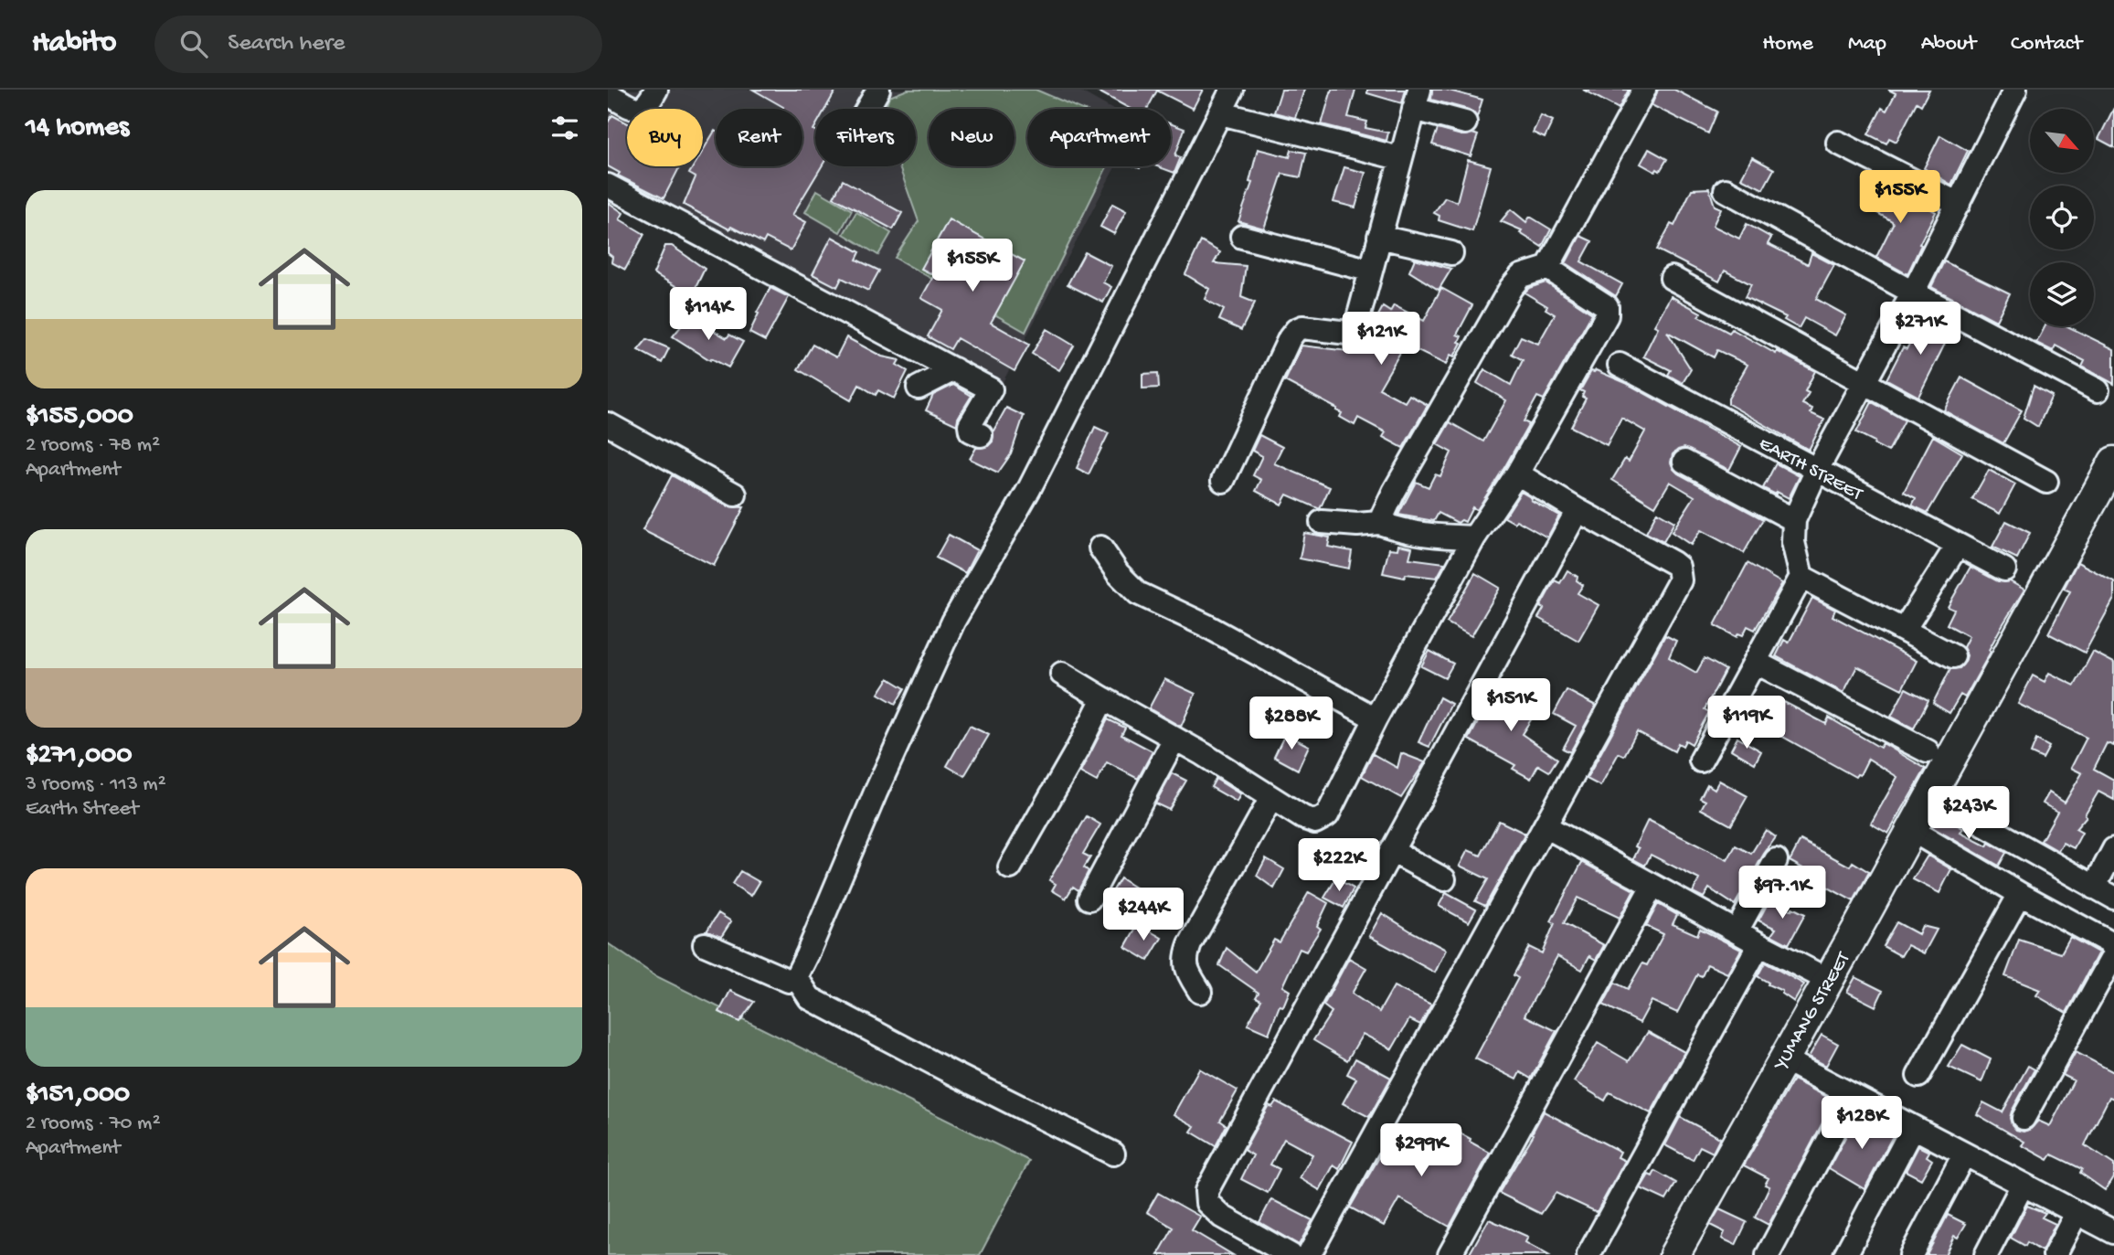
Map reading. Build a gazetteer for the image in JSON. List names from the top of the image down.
{
  "streets": {
    "main road": ["YUMANG STREET"],
    "street": ["EARTH STREET"]
  },
  "north": "bottom right",
  "page": {
    "header": "Habito",
    "search": "Search here",
    "nav": [
      "Home",
      "Map",
      "About",
      "Contact"
    ],
    "heading": "14 homes",
    "chip": [
      "Buy",
      "Rent",
      "Filters",
      "New",
      "Apartment"
    ],
    "list": [
      {
        "name": "$155,000",
        "note": "2 rooms · 78 m² · Apartment"
      },
      {
        "name": "$271,000",
        "note": "3 rooms · 113 m² · Earth Street"
      },
      {
        "name": "$151,000",
        "note": "2 rooms · 70 m² · Apartment"
      }
    ],
    "price": [
      "$155K",
      "$155K",
      "$114K",
      "$271K",
      "$121K",
      "$151K",
      "$119K",
      "$288K",
      "$243K",
      "$222K",
      "$97.1K",
      "$244K",
      "$128K",
      "$299K"
    ]
  }
}
